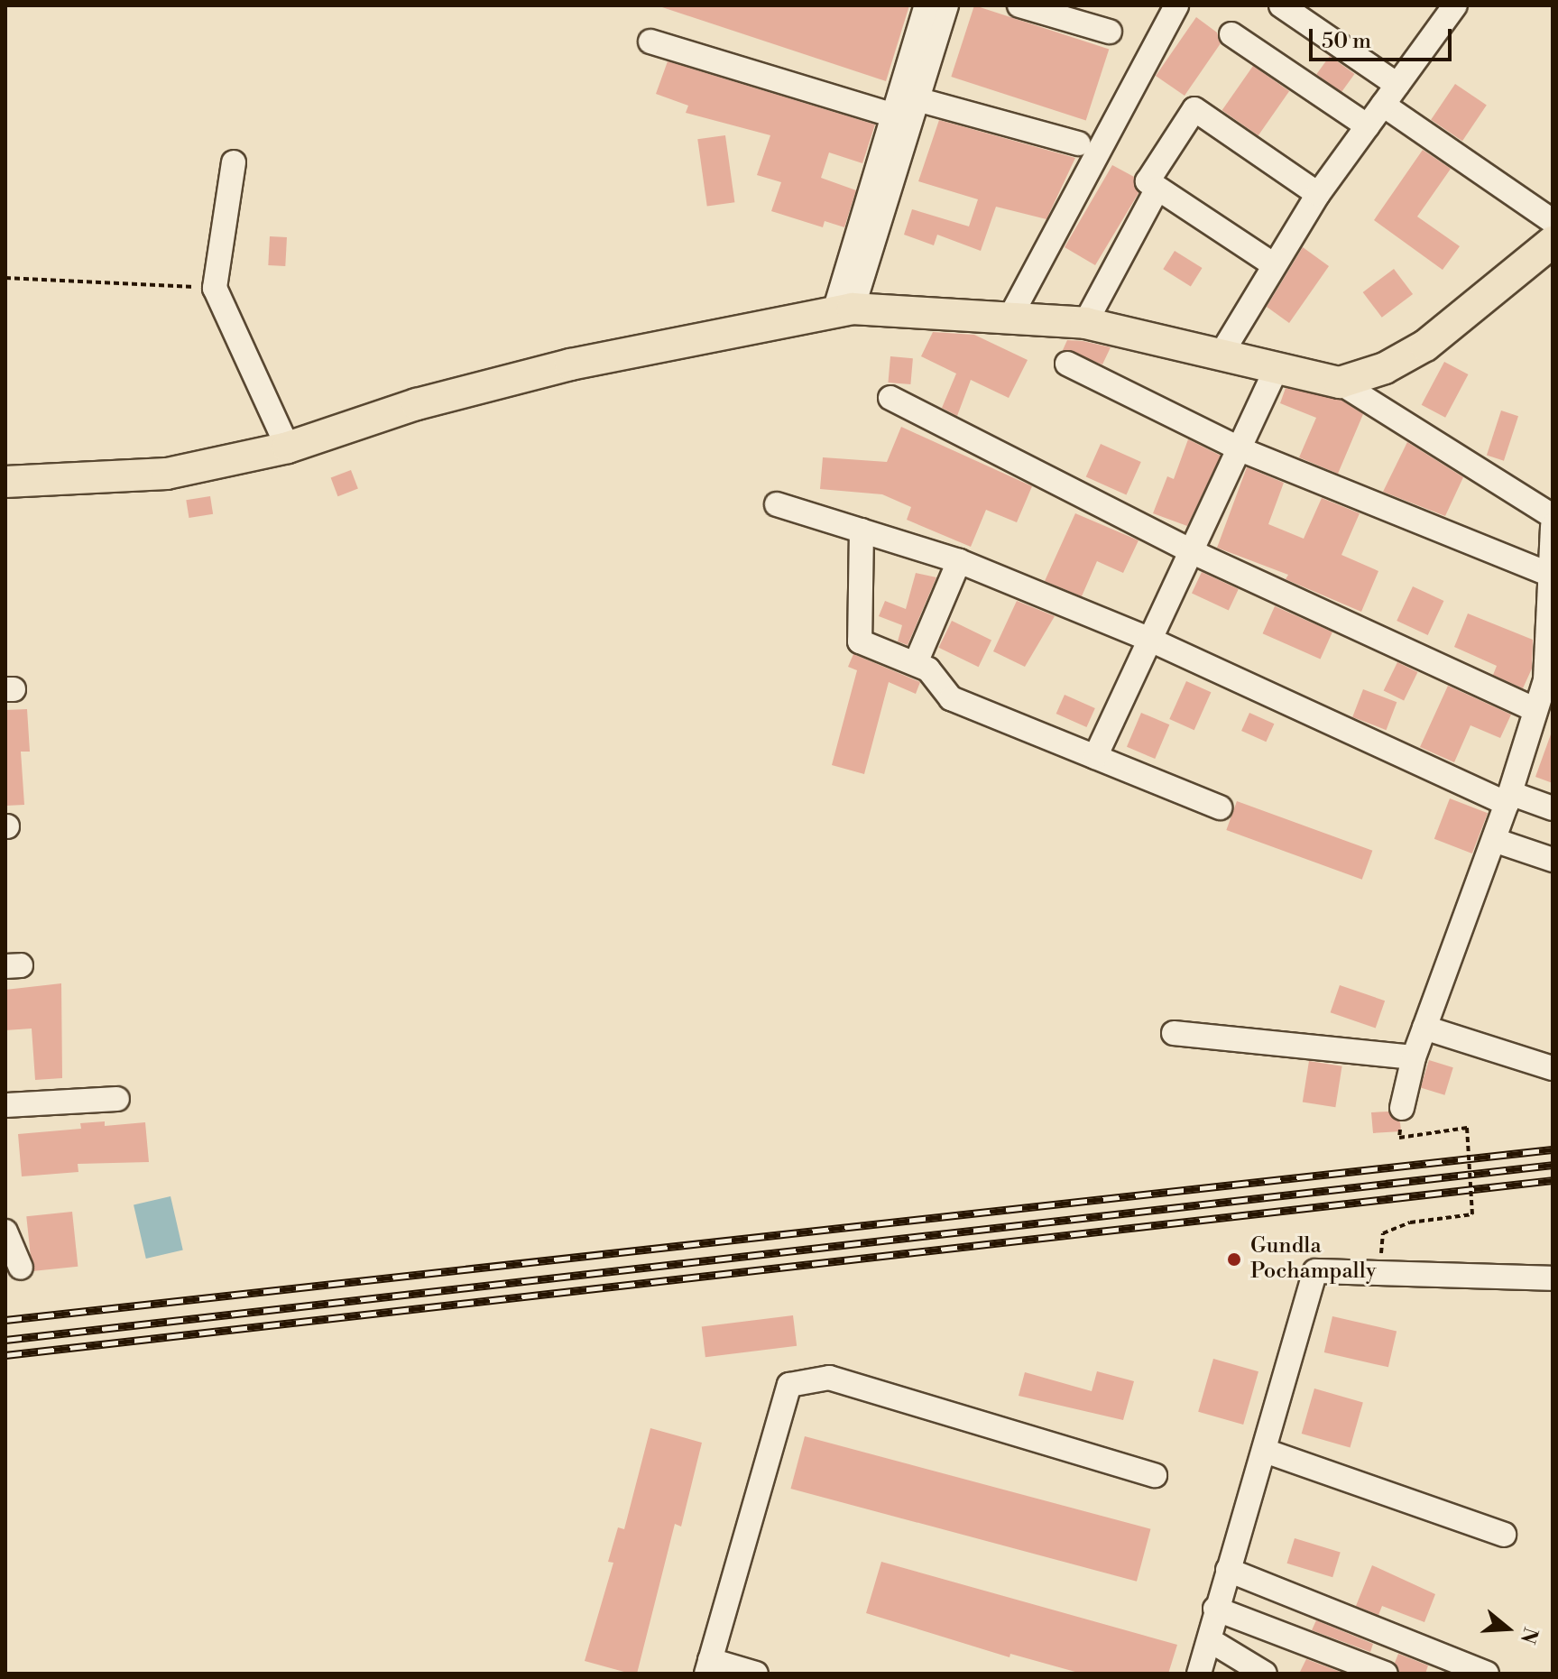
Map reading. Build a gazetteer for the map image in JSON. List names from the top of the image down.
{
  "places": ["Gundla Pochampally"],
  "scale_bar": "50 m",
  "north": "right"
}
